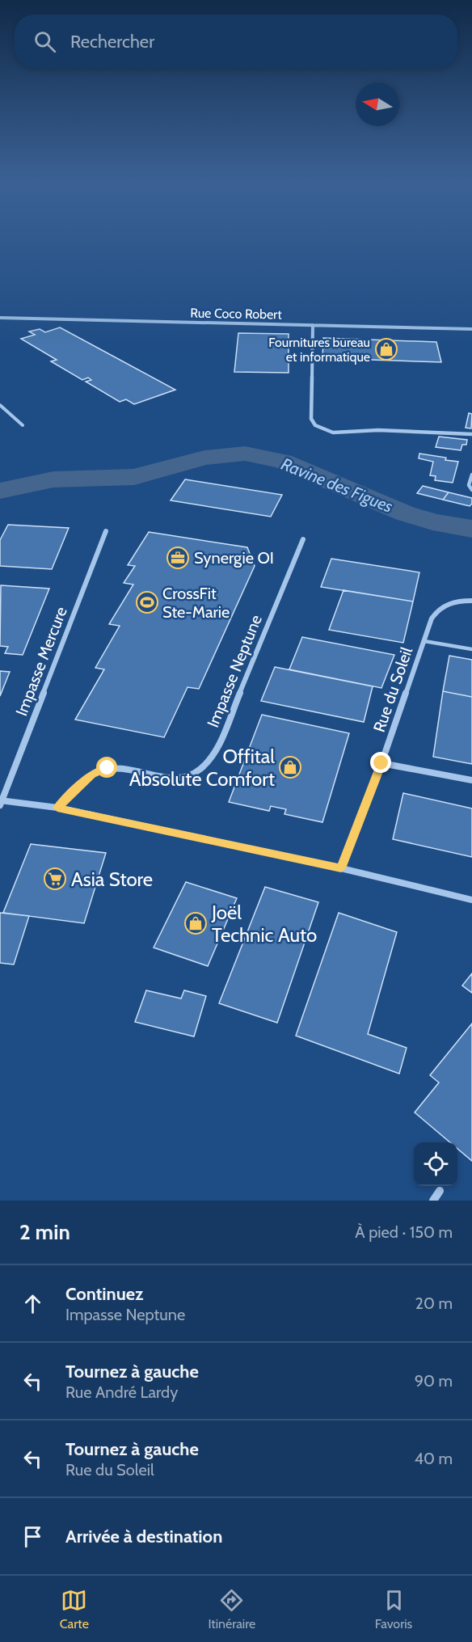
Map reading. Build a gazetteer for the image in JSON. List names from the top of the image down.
{
  "streets": {
    "street": [
      "Rue Coco Robert",
      "Impasse Mercure",
      "Impasse Neptune",
      "Rue du Soleil"
    ]
  },
  "water": ["Ravine des Figues"],
  "places": {
    "shop": ["Fournitures bureau et informatique", "Offital Absolute Comfort", "Joël Technic Auto"],
    "office": ["Synergie OI"],
    "sports": ["CrossFit Ste-Marie"],
    "supermarket": ["Asia Store"]
  },
  "north": "left",
  "page": {
    "search": "Rechercher",
    "heading": ["2 min", "À pied · 150 m"],
    "list": [
      ["Continuez", "Impasse Neptune", "20 m"],
      ["Tournez à gauche", "Rue André Lardy", "90 m"],
      ["Tournez à gauche", "Rue du Soleil", "40 m"],
      "Arrivée à destination"
    ],
    "nav": ["Carte", "Itinéraire", "Favoris"]
  }
}
